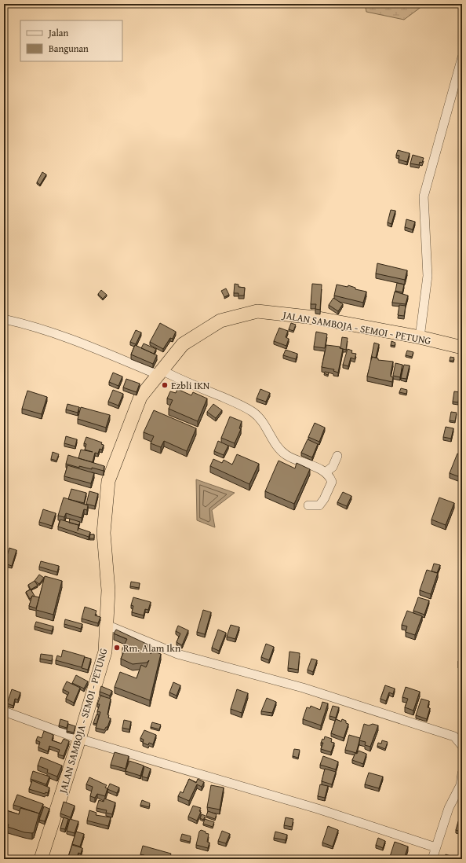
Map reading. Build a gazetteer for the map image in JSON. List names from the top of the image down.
{
  "streets": {
    "highway": ["JALAN SAMBOJA - SEMOI - PETUNG"]
  },
  "places": ["Ezbli IKN", "Rm. Alam Ikn"],
  "legend": ["Jalan", "Bangunan"]
}
